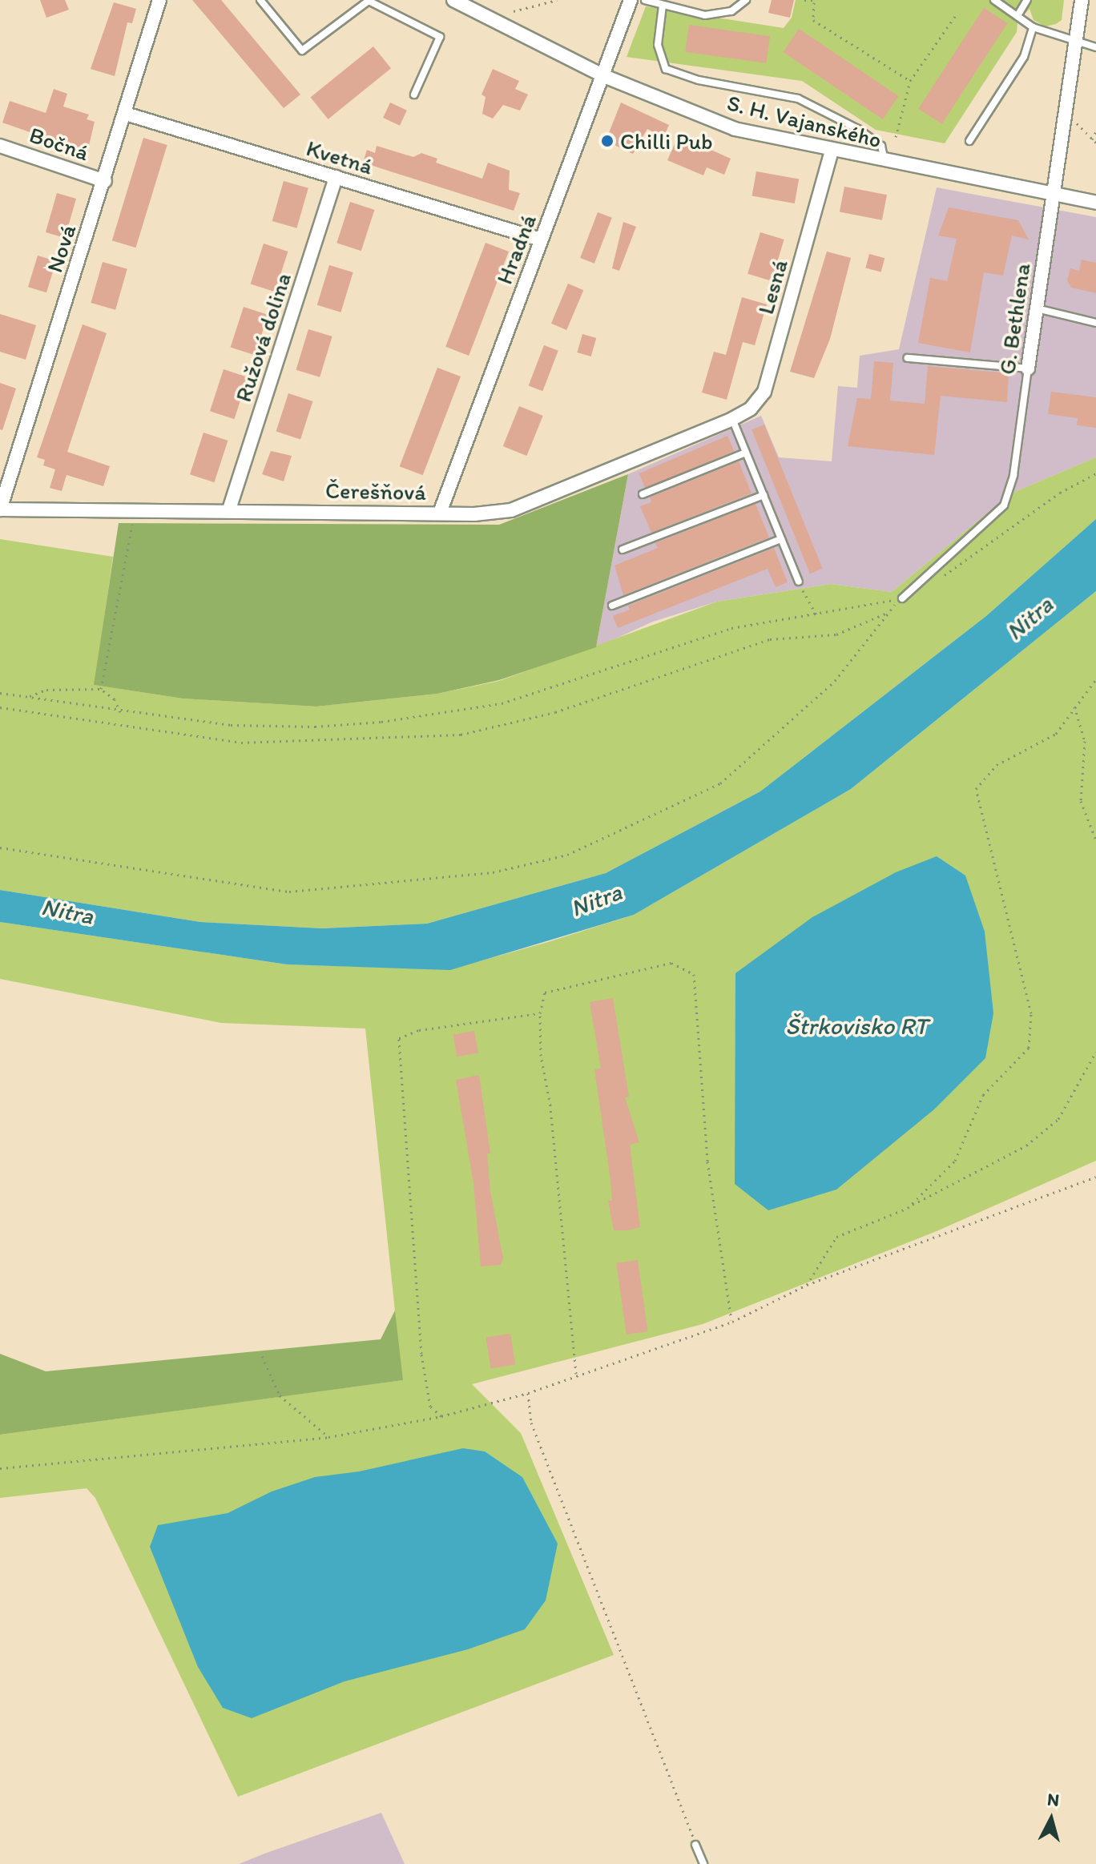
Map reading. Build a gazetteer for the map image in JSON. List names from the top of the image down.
{
  "streets": {
    "street": [
      "S. H. Vajanského",
      "Bočná",
      "Kvetná",
      "Nová",
      "Hradná",
      "Lesná",
      "G. Bethlena",
      "Ružová dolina",
      "Čerešňová"
    ]
  },
  "crossings": [
    ["S. H. Vajanského", "Hradná"],
    ["S. H. Vajanského", "Lesná"],
    ["S. H. Vajanského", "G. Bethlena"],
    ["Bočná", "Nová"],
    ["Kvetná", "Nová"],
    ["Kvetná", "Hradná"],
    ["Kvetná", "Ružová dolina"],
    ["Nová", "Čerešňová"],
    ["Hradná", "Čerešňová"],
    ["Lesná", "Čerešňová"],
    ["Ružová dolina", "Čerešňová"]
  ],
  "water": ["Nitra", "Štrkovisko RT"],
  "places": ["Chilli Pub"],
  "north": "top"
}
